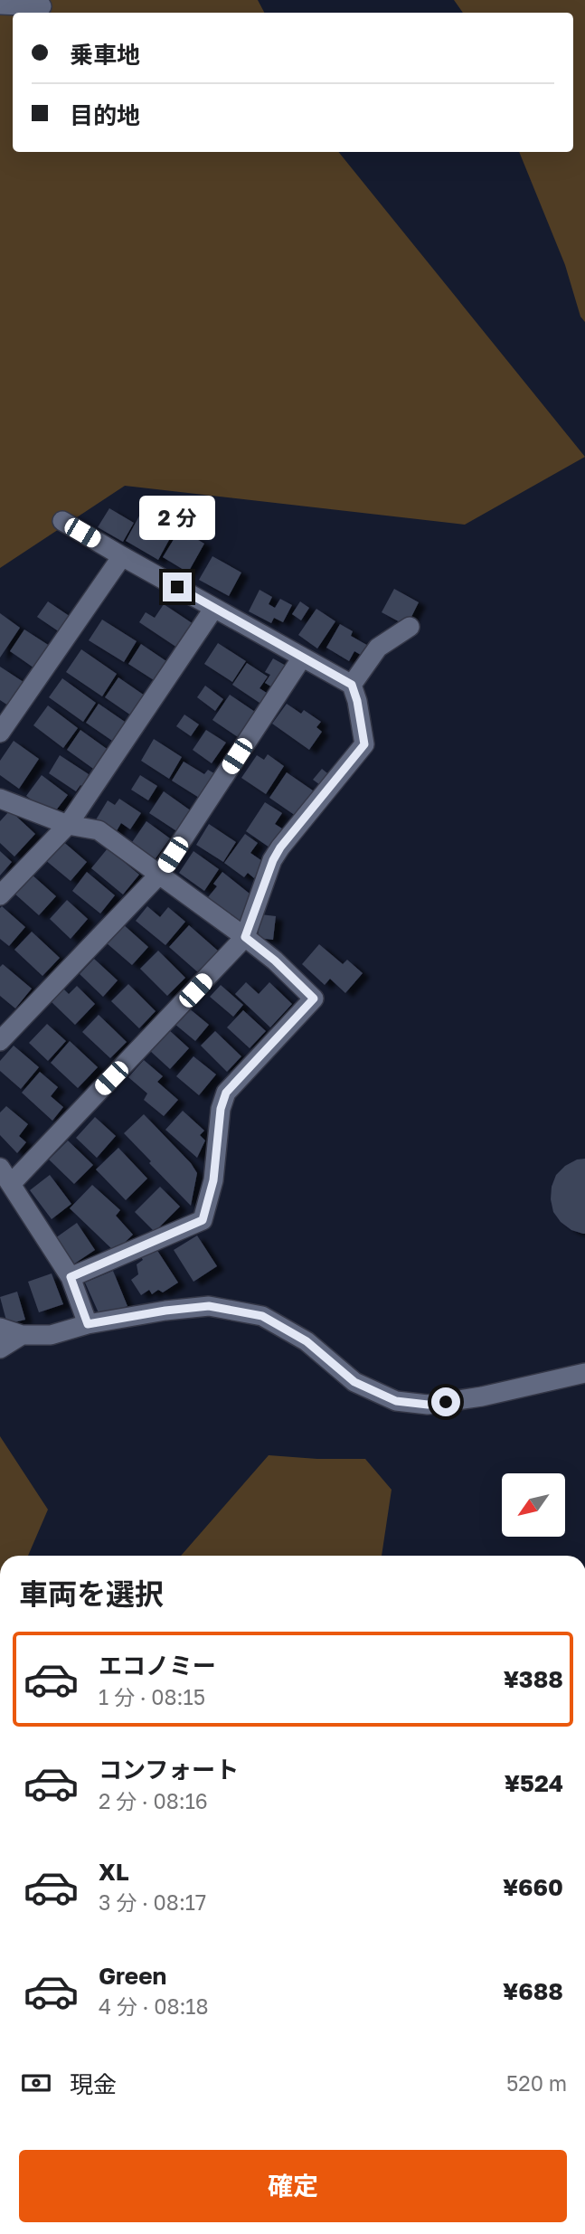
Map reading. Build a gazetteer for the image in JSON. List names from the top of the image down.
{
  "north": "bottom left",
  "page": {
    "banner": ["乗車地", "目的地"],
    "bubble": "2 分",
    "heading": "車両を選択",
    "list": [
      {
        "name": "エコノミー",
        "note": "1 分 · 08:15",
        "value": "¥388"
      },
      {
        "name": "コンフォート",
        "note": "2 分 · 08:16",
        "value": "¥524"
      },
      {
        "name": "XL",
        "note": "3 分 · 08:17",
        "value": "¥660"
      },
      {
        "name": "Green",
        "note": "4 分 · 08:18",
        "value": "¥688"
      }
    ],
    "pay": ["現金", "520 m"],
    "buttons": "確定"
  }
}
